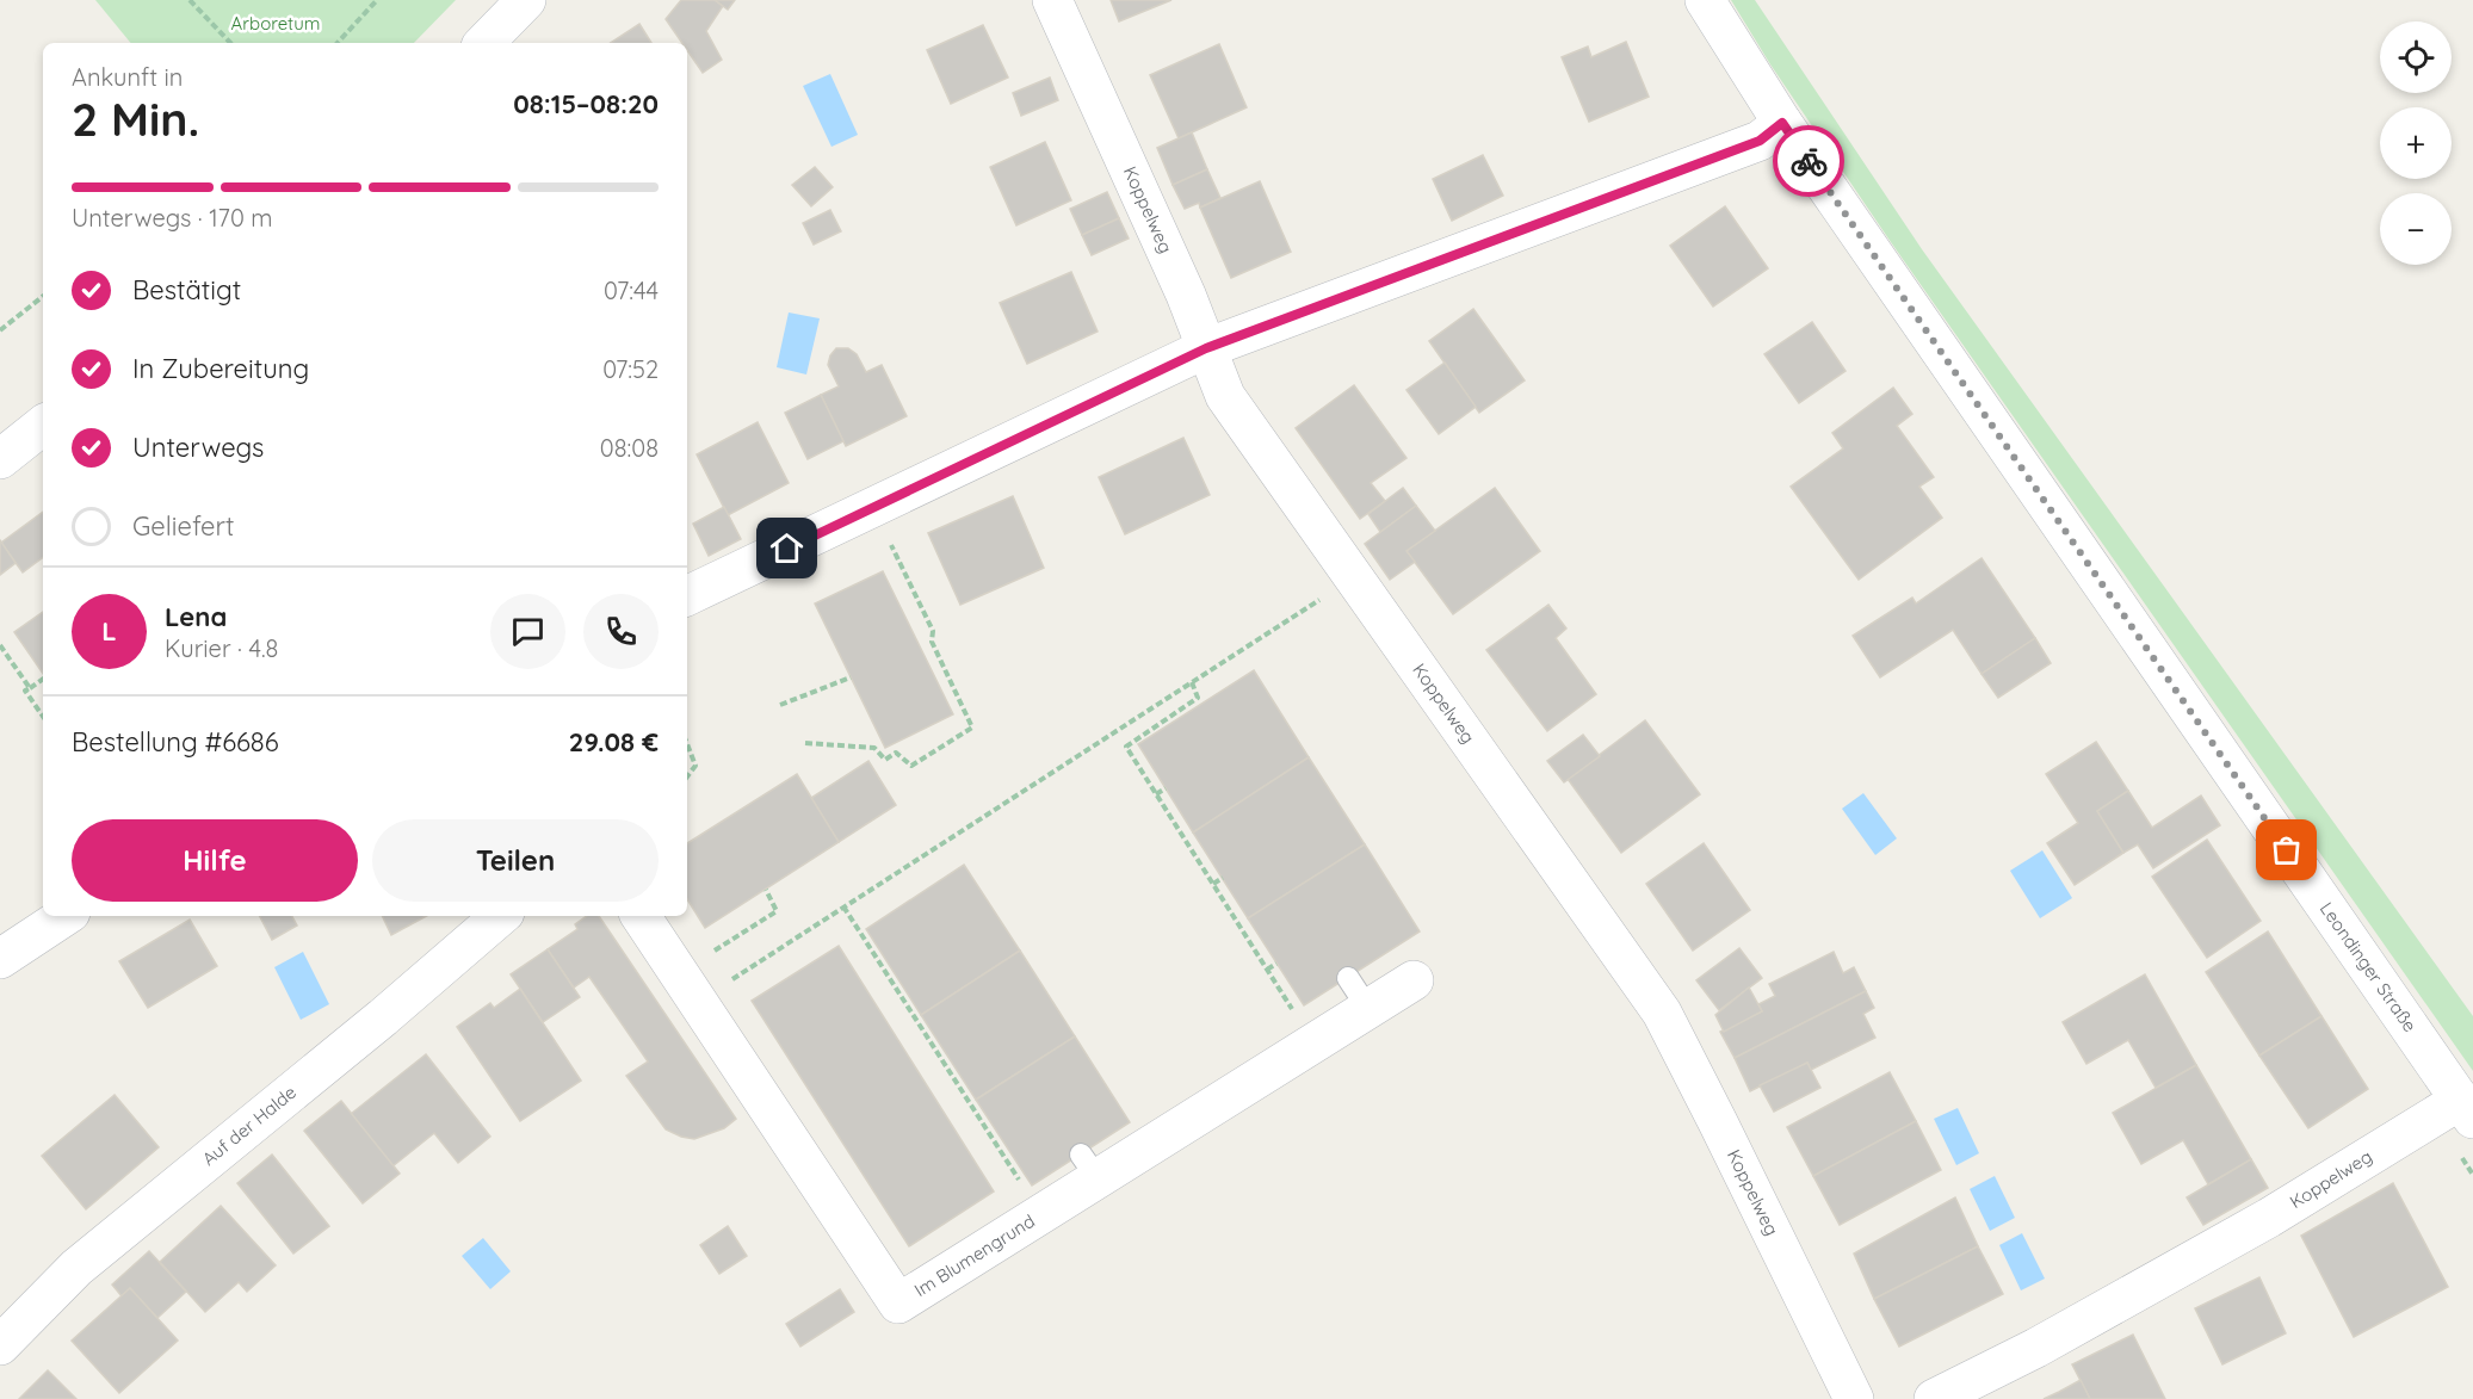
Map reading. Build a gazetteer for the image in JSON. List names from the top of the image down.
{
  "streets": {
    "street": [
      "Koppelweg",
      "Leondinger Straße",
      "Auf der Halde",
      "Im Blumengrund"
    ]
  },
  "crossings": [
    ["Koppelweg", "Leondinger Straße"]
  ],
  "parks": ["Arboretum"],
  "page": {
    "map_buttons": ["+", "−"],
    "heading": ["2 Min.", "Ankunft in", "08:15–08:20"],
    "panel": [
      "Lena",
      "Kurier · 4.8",
      "Bestellung #6686",
      "29.08 €"
    ],
    "bar": "Unterwegs · 170 m",
    "list": [
      ["Bestätigt", "07:44"],
      ["In Zubereitung", "07:52"],
      ["Unterwegs", "08:08"],
      "Geliefert"
    ],
    "round": "L",
    "buttons": ["Hilfe", "Teilen"]
  }
}
